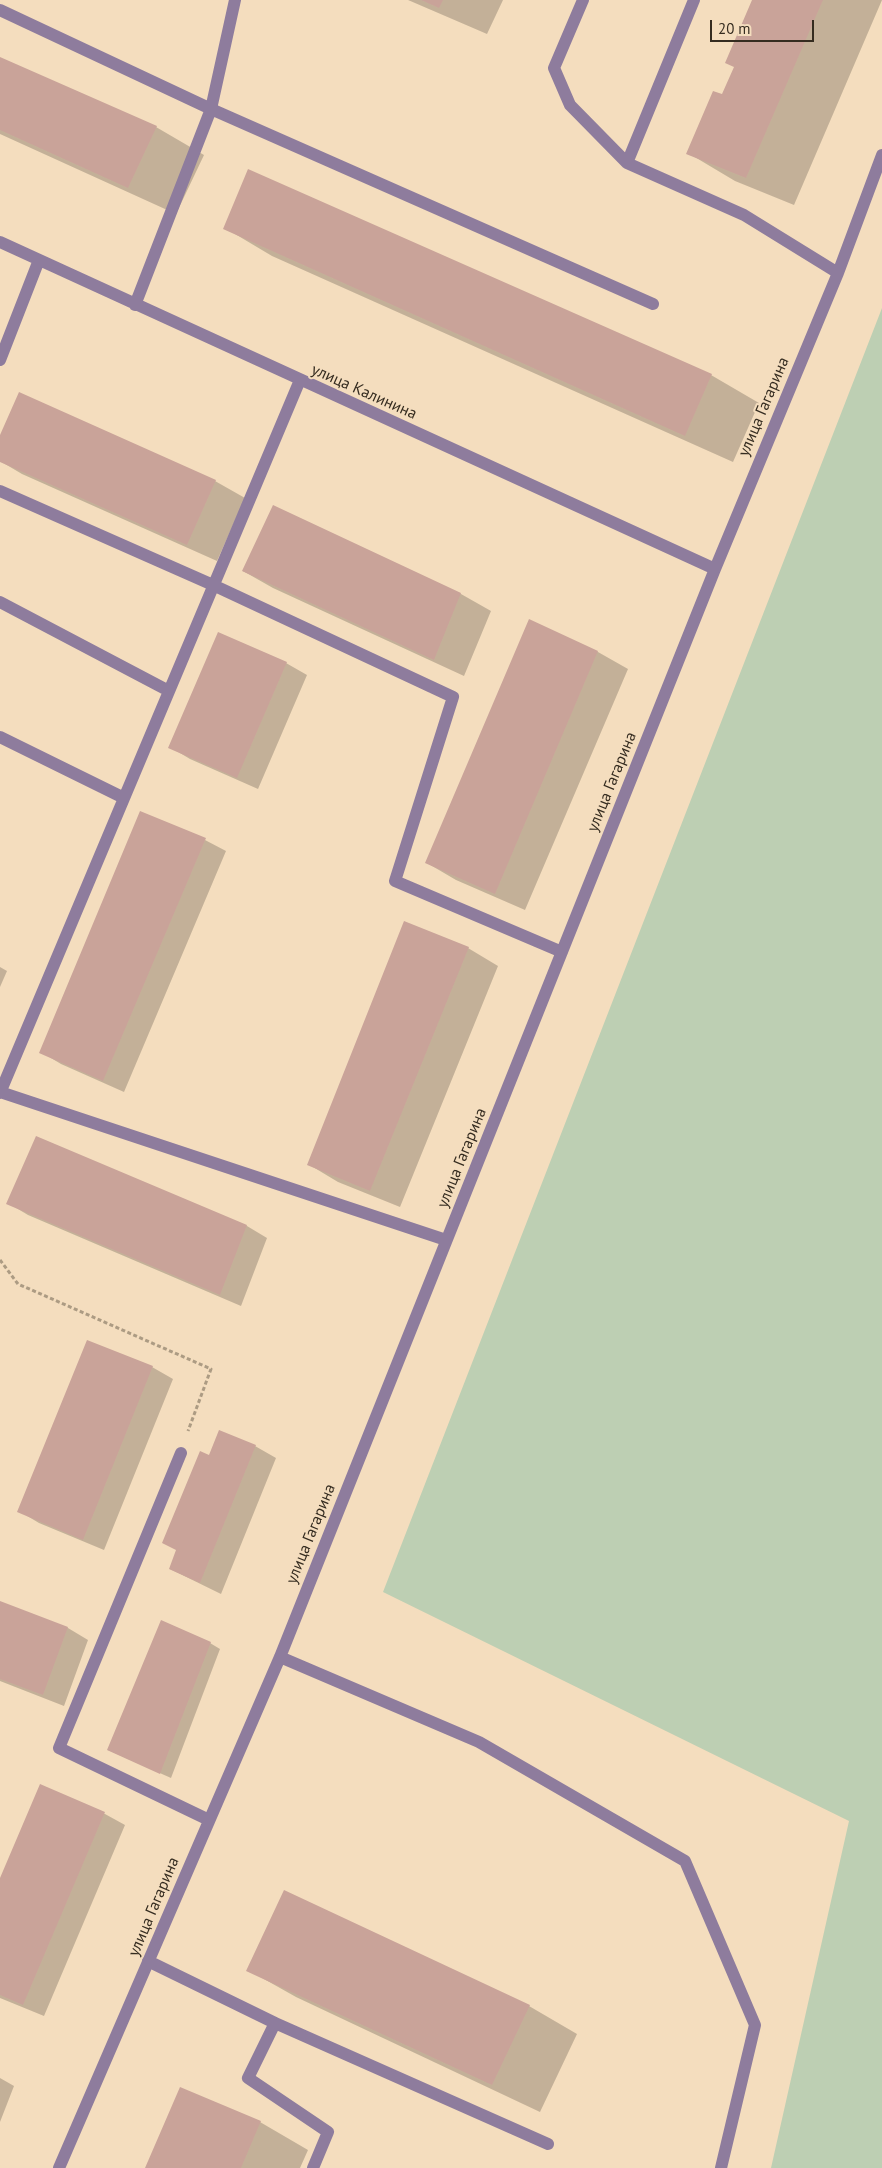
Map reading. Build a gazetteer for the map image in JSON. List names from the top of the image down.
{
  "streets": {
    "street": ["улица Калинина", "улица Гагарина"]
  },
  "crossings": [
    ["улица Калинина", "улица Гагарина"]
  ],
  "scale_bar": "20 m"
}
